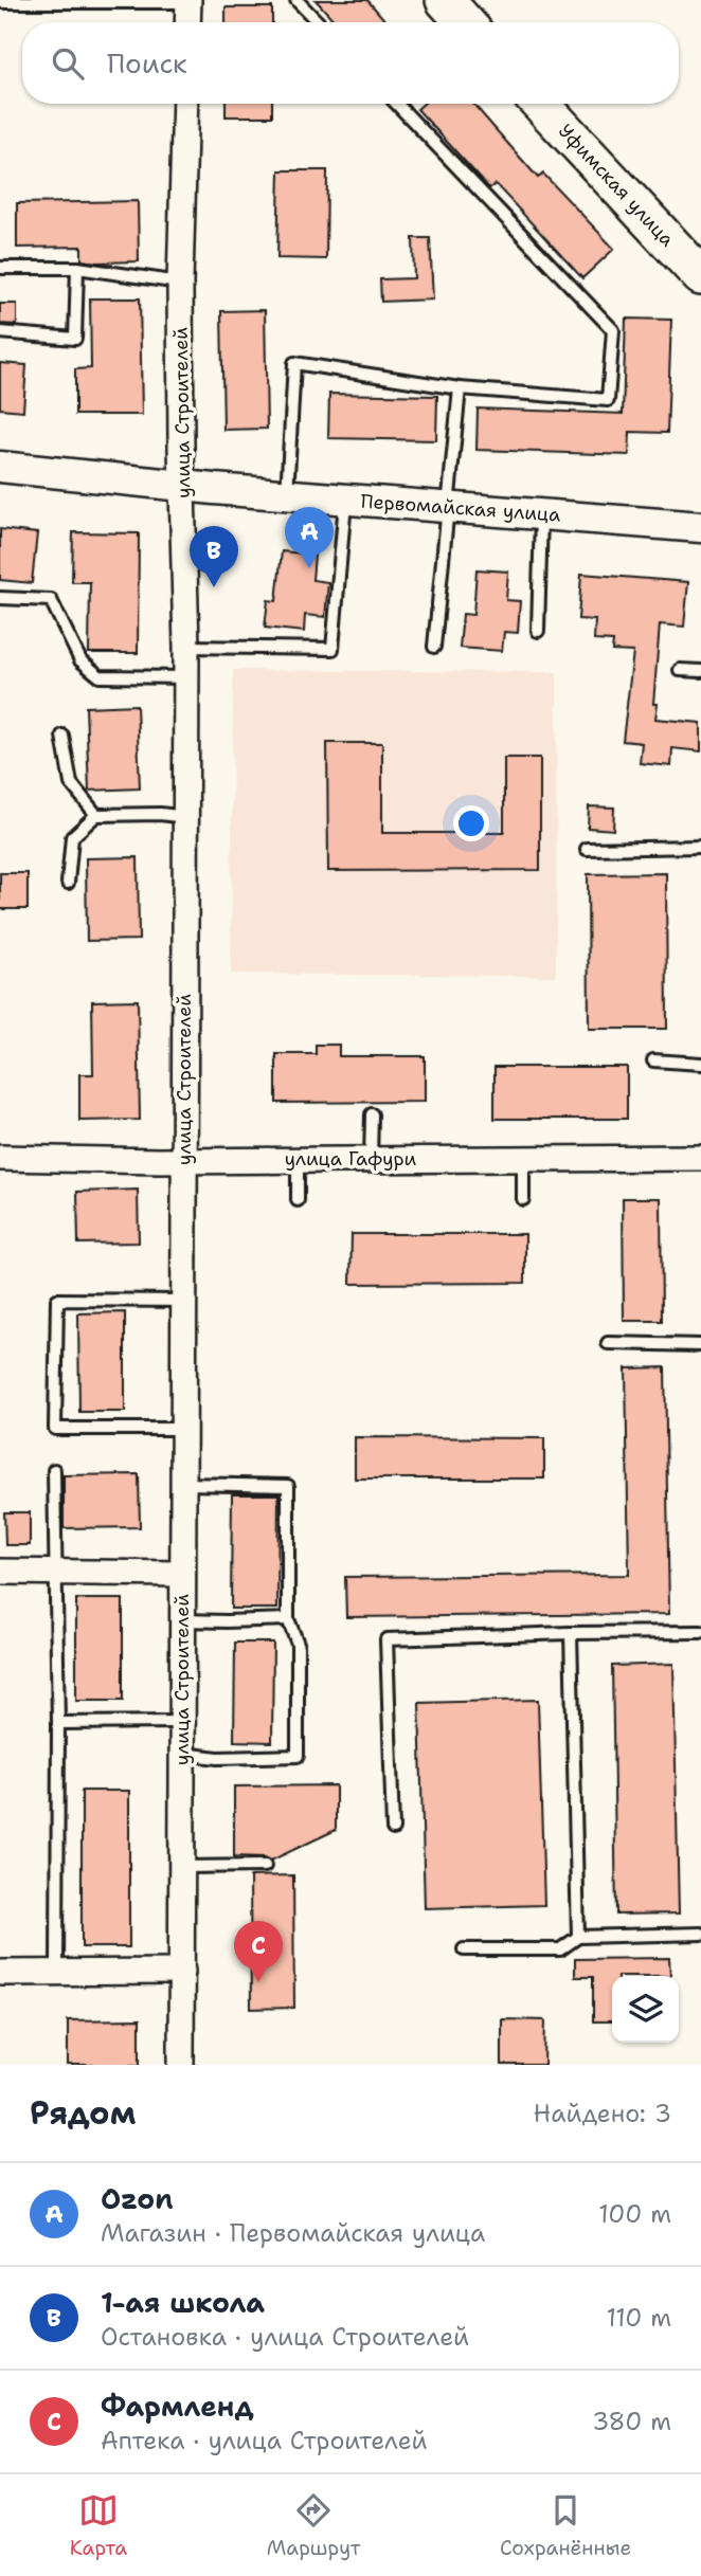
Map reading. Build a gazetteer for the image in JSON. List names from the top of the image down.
{
  "streets": {
    "main road": ["Уфимская улица"],
    "street": ["улица Строителей", "Первомайская улица", "улица Гафури"]
  },
  "crossings": [
    ["улица Строителей", "Первомайская улица"],
    ["улица Строителей", "улица Гафури"]
  ],
  "page": {
    "search": "Поиск",
    "pins": ["A", "B", "C"],
    "heading": ["Рядом", "Найдено: 3"],
    "list": [
      {
        "mark": "A",
        "name": "Ozon",
        "note": "Магазин · Первомайская улица",
        "value": "100 m"
      },
      {
        "mark": "B",
        "name": "1-ая школа",
        "note": "Остановка · улица Строителей",
        "value": "110 m"
      },
      {
        "mark": "C",
        "name": "Фармленд",
        "note": "Аптека · улица Строителей",
        "value": "380 m"
      }
    ],
    "nav": ["Карта", "Маршрут", "Сохранённые"]
  }
}
